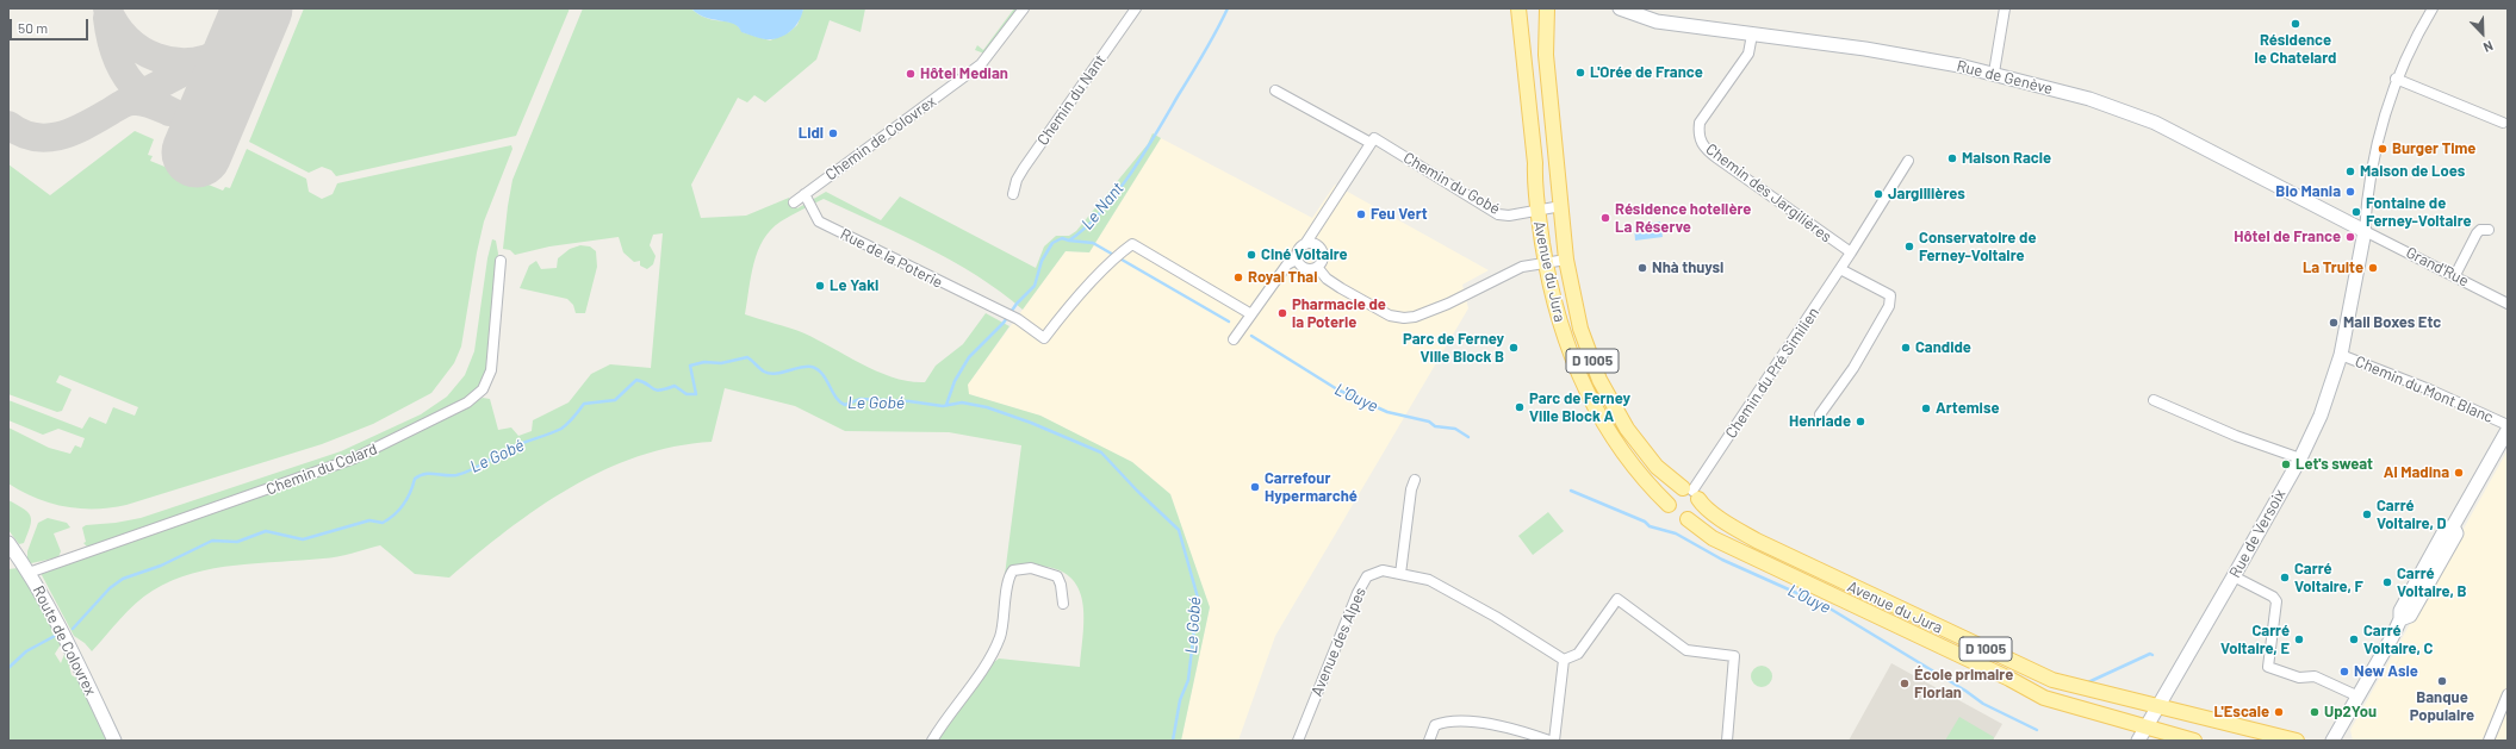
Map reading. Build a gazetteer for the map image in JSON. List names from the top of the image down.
{
  "streets": {
    "main road": ["Avenue du Jura", "D 1005"],
    "street": [
      "Rue de Genève",
      "Chemin du Nant",
      "Chemin de Colovrex",
      "Chemin du Gobé",
      "Chemin des Jargilières",
      "Rue de la Poterie",
      "Grand'Rue",
      "Chemin du Pré Similien",
      "Chemin du Mont Blanc",
      "Chemin du Colard",
      "Rue de Versoix",
      "Route de Colovrex",
      "Avenue des Alpes"
    ]
  },
  "crossings": [
    ["Rue de Genève", "Chemin des Jargilières"],
    ["Rue de Genève", "Grand'Rue"],
    ["Rue de Genève", "Rue de Versoix"],
    ["Chemin de Colovrex", "Rue de la Poterie"],
    ["Chemin du Gobé", "Avenue du Jura"],
    ["Chemin des Jargilières", "Chemin du Pré Similien"],
    ["Grand'Rue", "Rue de Versoix"],
    ["Avenue du Jura", "D 1005"],
    ["Avenue du Jura", "Chemin du Pré Similien"],
    ["Avenue du Jura", "Rue de Versoix"],
    ["D 1005", "Chemin du Pré Similien"],
    ["Chemin du Mont Blanc", "Rue de Versoix"],
    ["Chemin du Colard", "Route de Colovrex"]
  ],
  "water": ["Le Nant", "L'Ouye", "Le Gobé"],
  "places": [
    "Résidence le Chatelard",
    "L'Orée de France",
    "Hôtel Median",
    "Lidl",
    "Burger Time",
    "Maison Racle",
    "Maison de Loes",
    "Bio Mania",
    "Jargillières",
    "Fontaine de Ferney-Voltaire",
    "Feu Vert",
    "Résidence hotelière La Réserve",
    "Hôtel de France",
    "Conservatoire de Ferney-Voltaire",
    "Ciné Voltaire",
    "Nhà thuysi",
    "La Truite",
    "Royal Thai",
    "Le Yaki",
    "Pharmacie de la Poterie",
    "Mail Boxes Etc",
    "Parc de Ferney Ville Block B",
    "Candide",
    "Parc de Ferney Ville Block A",
    "Artemise",
    "Henriade",
    "Let's sweat",
    "Al Madina",
    "Carrefour Hypermarché",
    "Carré Voltaire, D",
    "Carré Voltaire, F",
    "Carré Voltaire, B",
    "Carré Voltaire, E",
    "Carré Voltaire, C",
    "New Asie",
    "Banque Populaire",
    "École primaire Florian",
    "L'Escale",
    "Up2You"
  ],
  "scale_bar": "50 m",
  "north": "bottom right"
}
